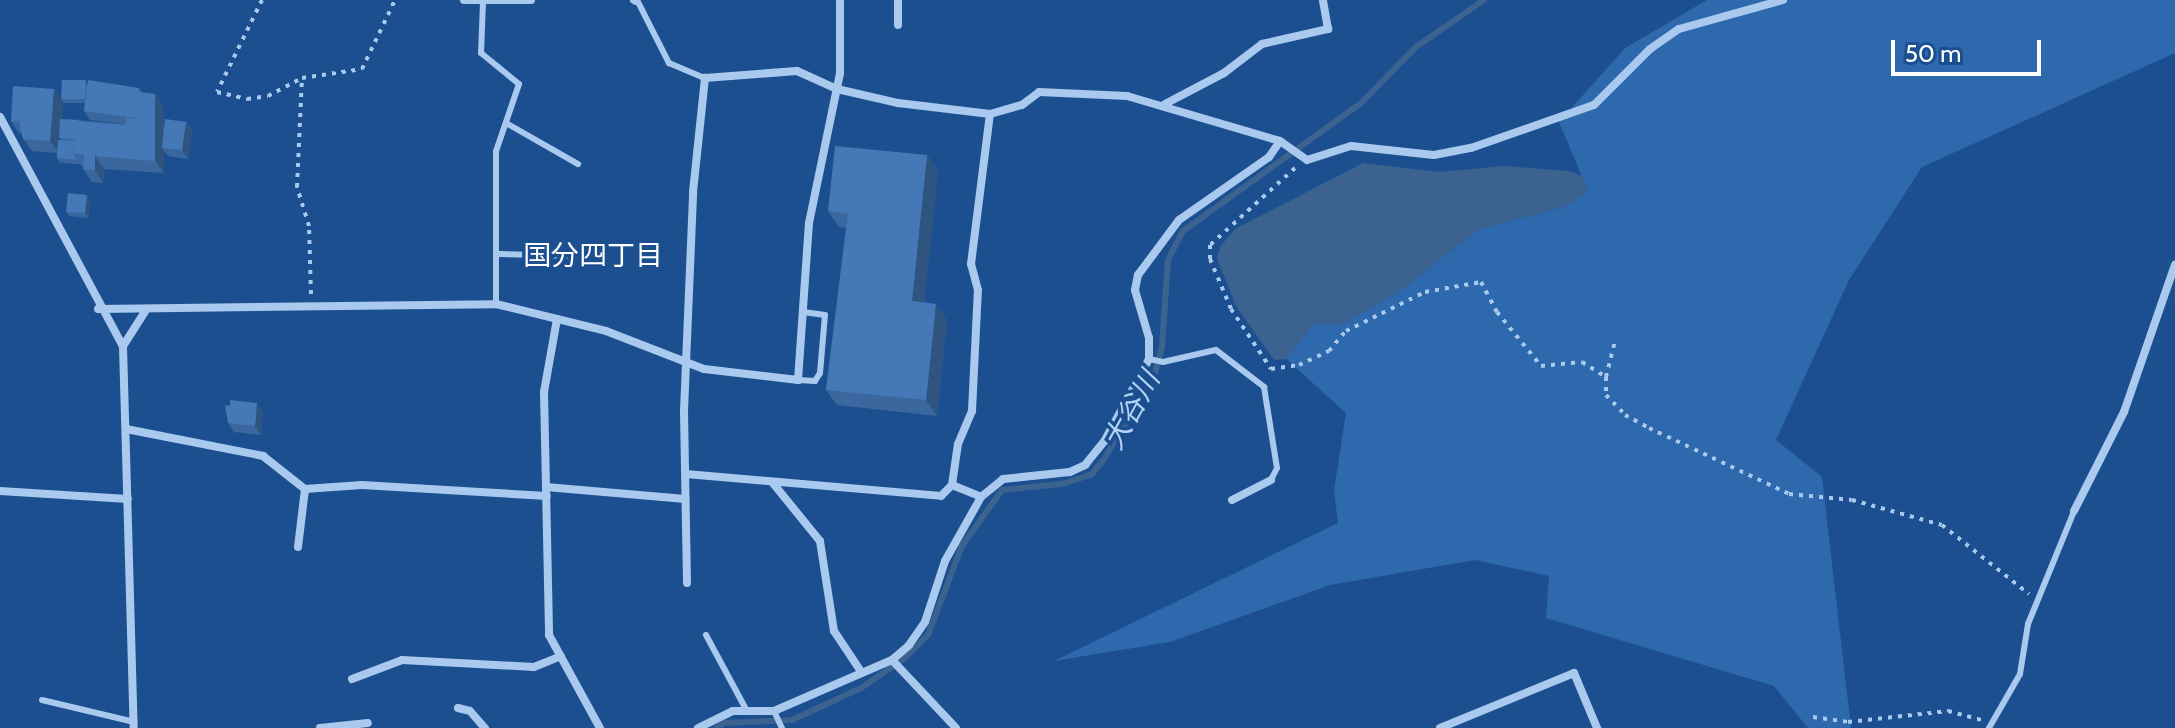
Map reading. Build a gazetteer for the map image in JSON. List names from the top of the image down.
{
  "districts": ["国分四丁目"],
  "water": ["大谷川"],
  "scale_bar": "50 m"
}
